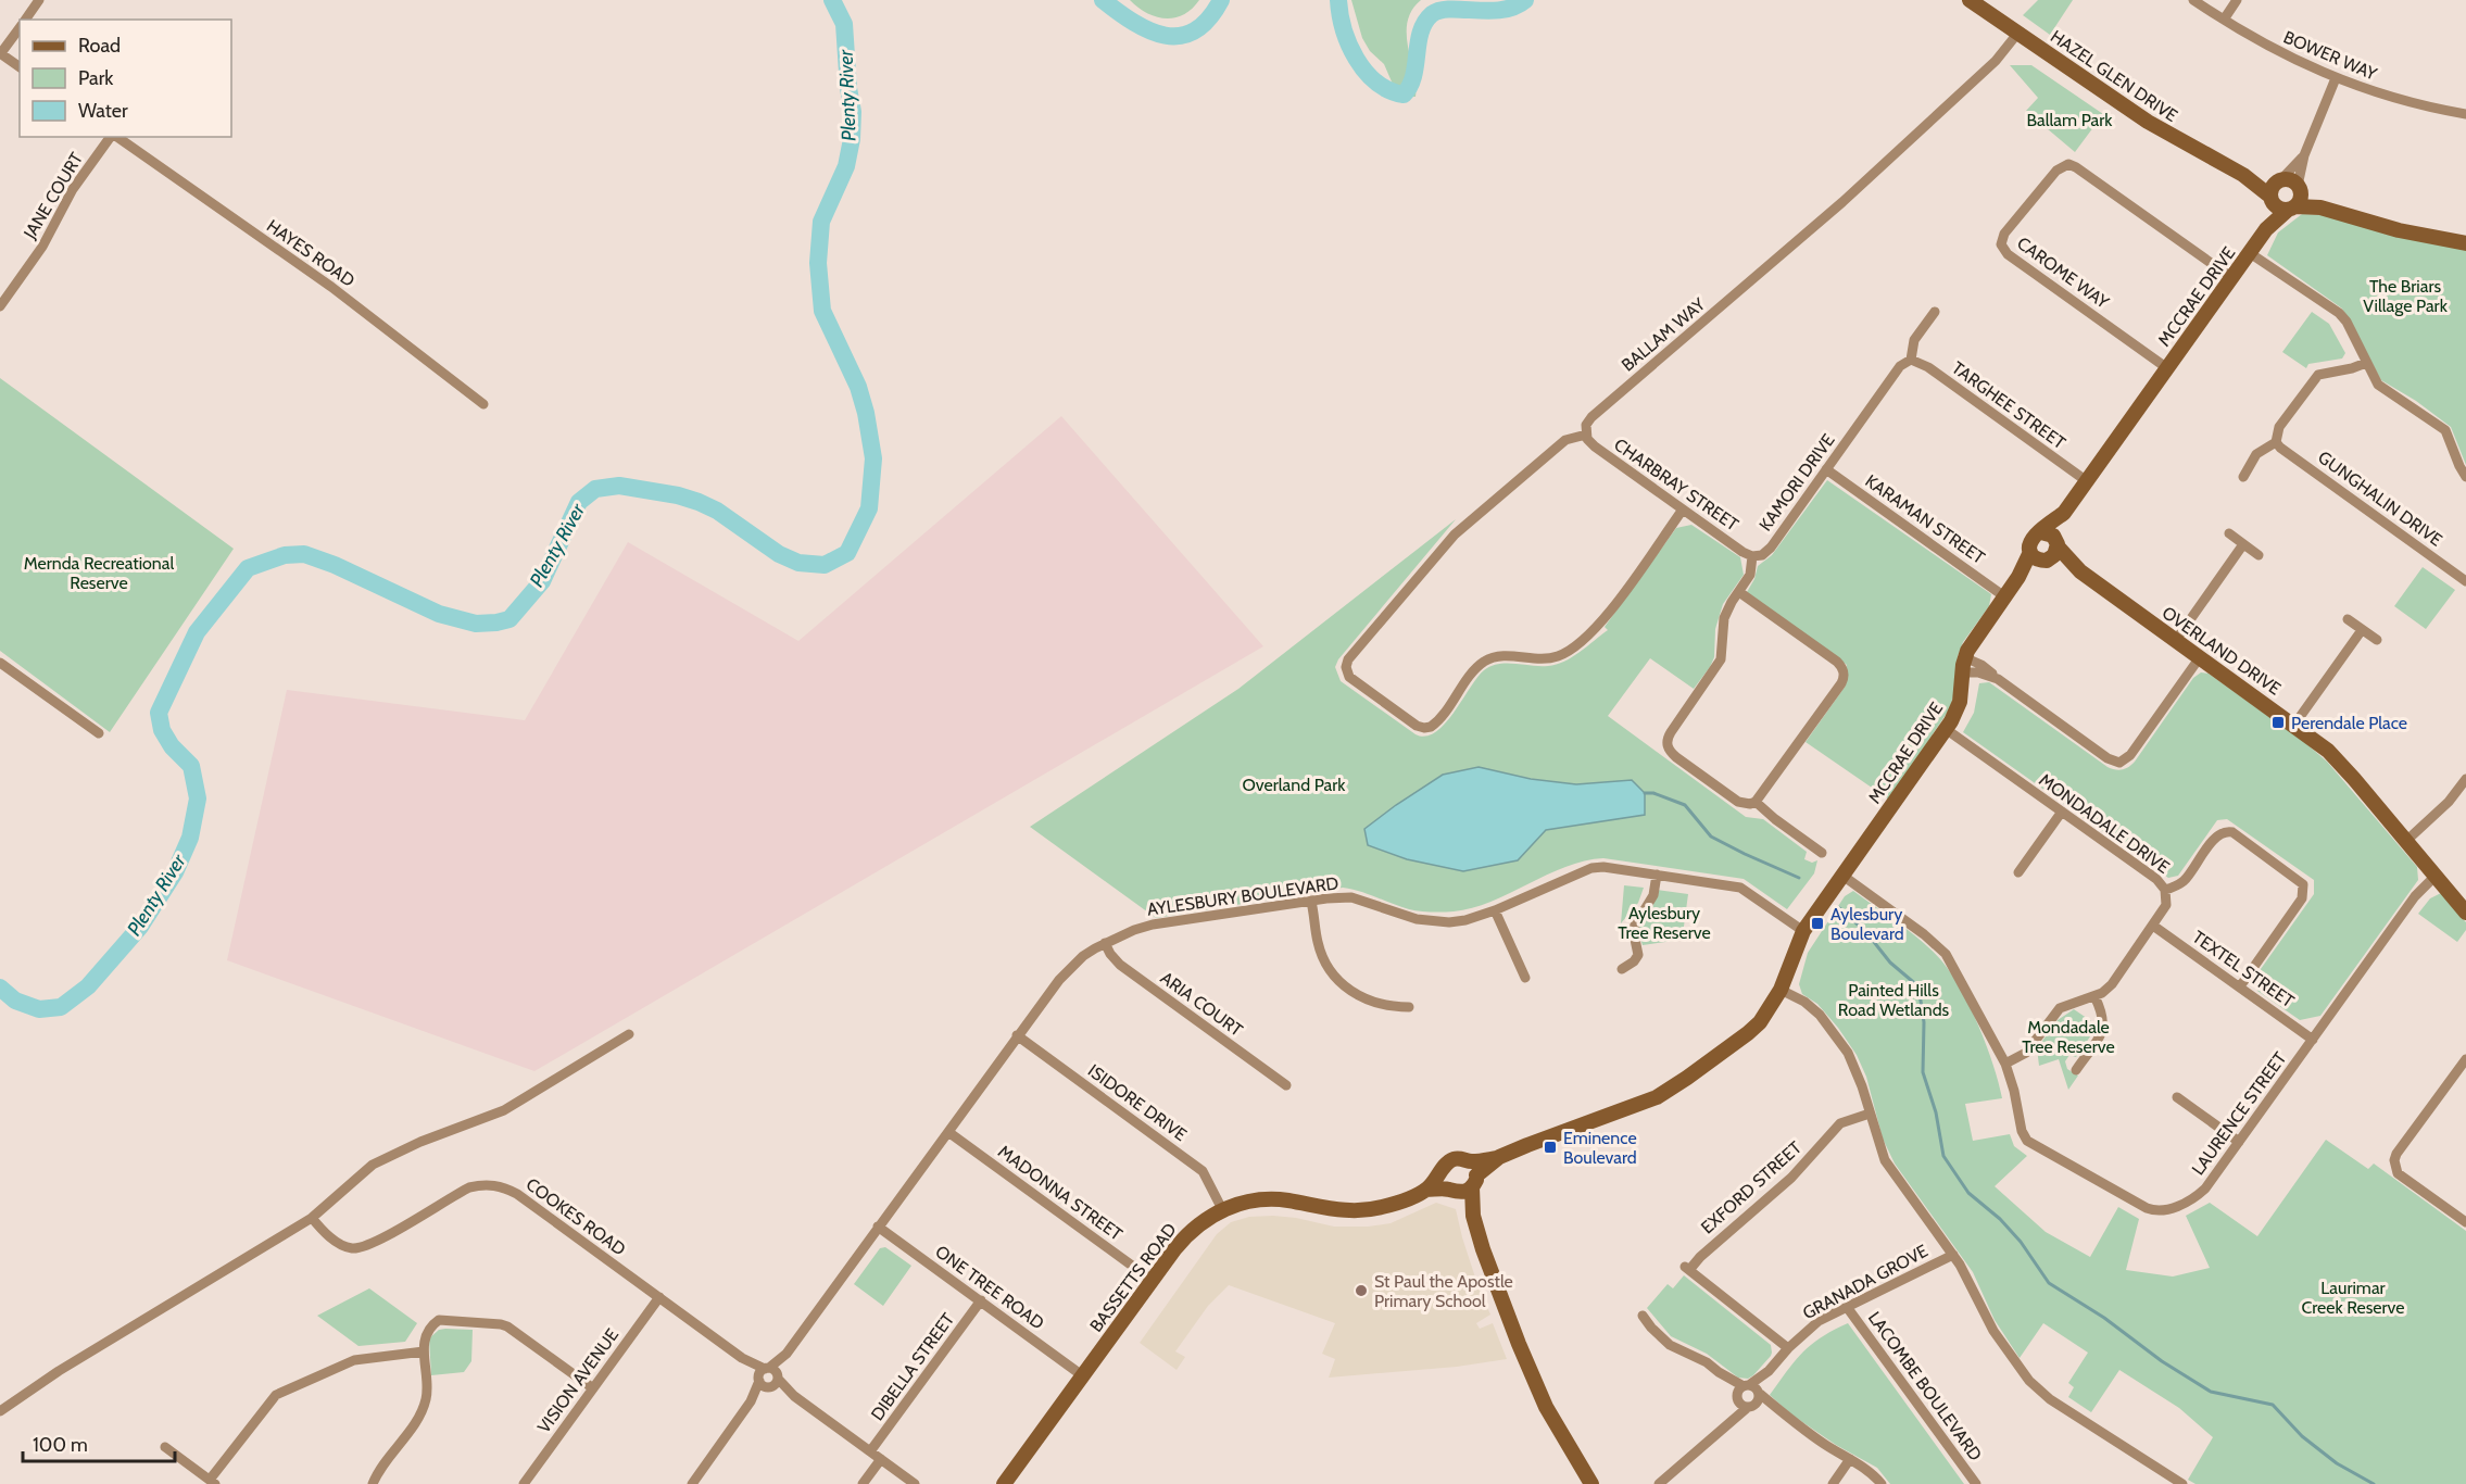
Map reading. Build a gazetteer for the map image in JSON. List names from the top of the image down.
{
  "streets": {
    "street": [
      "BOWER WAY",
      "HAZEL GLEN DRIVE",
      "JANE COURT",
      "HAYES ROAD",
      "CAROME WAY",
      "MCCRAE DRIVE",
      "BALLAM WAY",
      "TARGHEE STREET",
      "KAMORI DRIVE",
      "CHARBRAY STREET",
      "GUNGHALIN DRIVE",
      "KARAMAN STREET",
      "OVERLAND DRIVE",
      "MONDADALE DRIVE",
      "AYLESBURY BOULEVARD",
      "TEXTEL STREET",
      "ARIA COURT",
      "ISIDORE DRIVE",
      "LAURENCE STREET",
      "EXFORD STREET",
      "MADONNA STREET",
      "COOKES ROAD",
      "BASSETTS ROAD",
      "GRANADA GROVE",
      "ONE TREE ROAD",
      "DIBELLA STREET",
      "VISION AVENUE",
      "LACOMBE BOULEVARD"
    ]
  },
  "crossings": [
    ["HAZEL GLEN DRIVE", "MCCRAE DRIVE"],
    ["HAZEL GLEN DRIVE", "BALLAM WAY"],
    ["CAROME WAY", "MCCRAE DRIVE"],
    ["MCCRAE DRIVE", "TARGHEE STREET"],
    ["MCCRAE DRIVE", "KARAMAN STREET"],
    ["MCCRAE DRIVE", "OVERLAND DRIVE"],
    ["MCCRAE DRIVE", "MONDADALE DRIVE"],
    ["MCCRAE DRIVE", "LAURENCE STREET"],
    ["MCCRAE DRIVE", "BASSETTS ROAD"],
    ["BALLAM WAY", "CHARBRAY STREET"],
    ["TARGHEE STREET", "KAMORI DRIVE"],
    ["KAMORI DRIVE", "CHARBRAY STREET"],
    ["KAMORI DRIVE", "KARAMAN STREET"],
    ["OVERLAND DRIVE", "LAURENCE STREET"],
    ["MONDADALE DRIVE", "TEXTEL STREET"],
    ["MONDADALE DRIVE", "LAURENCE STREET"],
    ["AYLESBURY BOULEVARD", "ARIA COURT"],
    ["AYLESBURY BOULEVARD", "ISIDORE DRIVE"],
    ["AYLESBURY BOULEVARD", "MADONNA STREET"],
    ["AYLESBURY BOULEVARD", "COOKES ROAD"],
    ["AYLESBURY BOULEVARD", "BASSETTS ROAD"],
    ["AYLESBURY BOULEVARD", "ONE TREE ROAD"],
    ["TEXTEL STREET", "LAURENCE STREET"],
    ["ISIDORE DRIVE", "BASSETTS ROAD"],
    ["LAURENCE STREET", "BASSETTS ROAD"],
    ["EXFORD STREET", "GRANADA GROVE"],
    ["MADONNA STREET", "BASSETTS ROAD"],
    ["COOKES ROAD", "DIBELLA STREET"],
    ["COOKES ROAD", "VISION AVENUE"],
    ["BASSETTS ROAD", "ONE TREE ROAD"],
    ["GRANADA GROVE", "LACOMBE BOULEVARD"],
    ["ONE TREE ROAD", "DIBELLA STREET"]
  ],
  "water": ["Plenty River"],
  "parks": [
    "Ballam Park",
    "The Briars Village Park",
    "Mernda Recreational Reserve",
    "Overland Park",
    "Aylesbury Tree Reserve",
    "Painted Hills Road Wetlands",
    "Mondadale Tree Reserve",
    "Laurimar Creek Reserve"
  ],
  "places": {
    "transit": ["Perendale Place", "Aylesbury Boulevard", "Eminence Boulevard"],
    "other": ["St Paul the Apostle Primary School"]
  },
  "legend": ["Road", "Park", "Water"],
  "scale_bar": "100 m"
}
